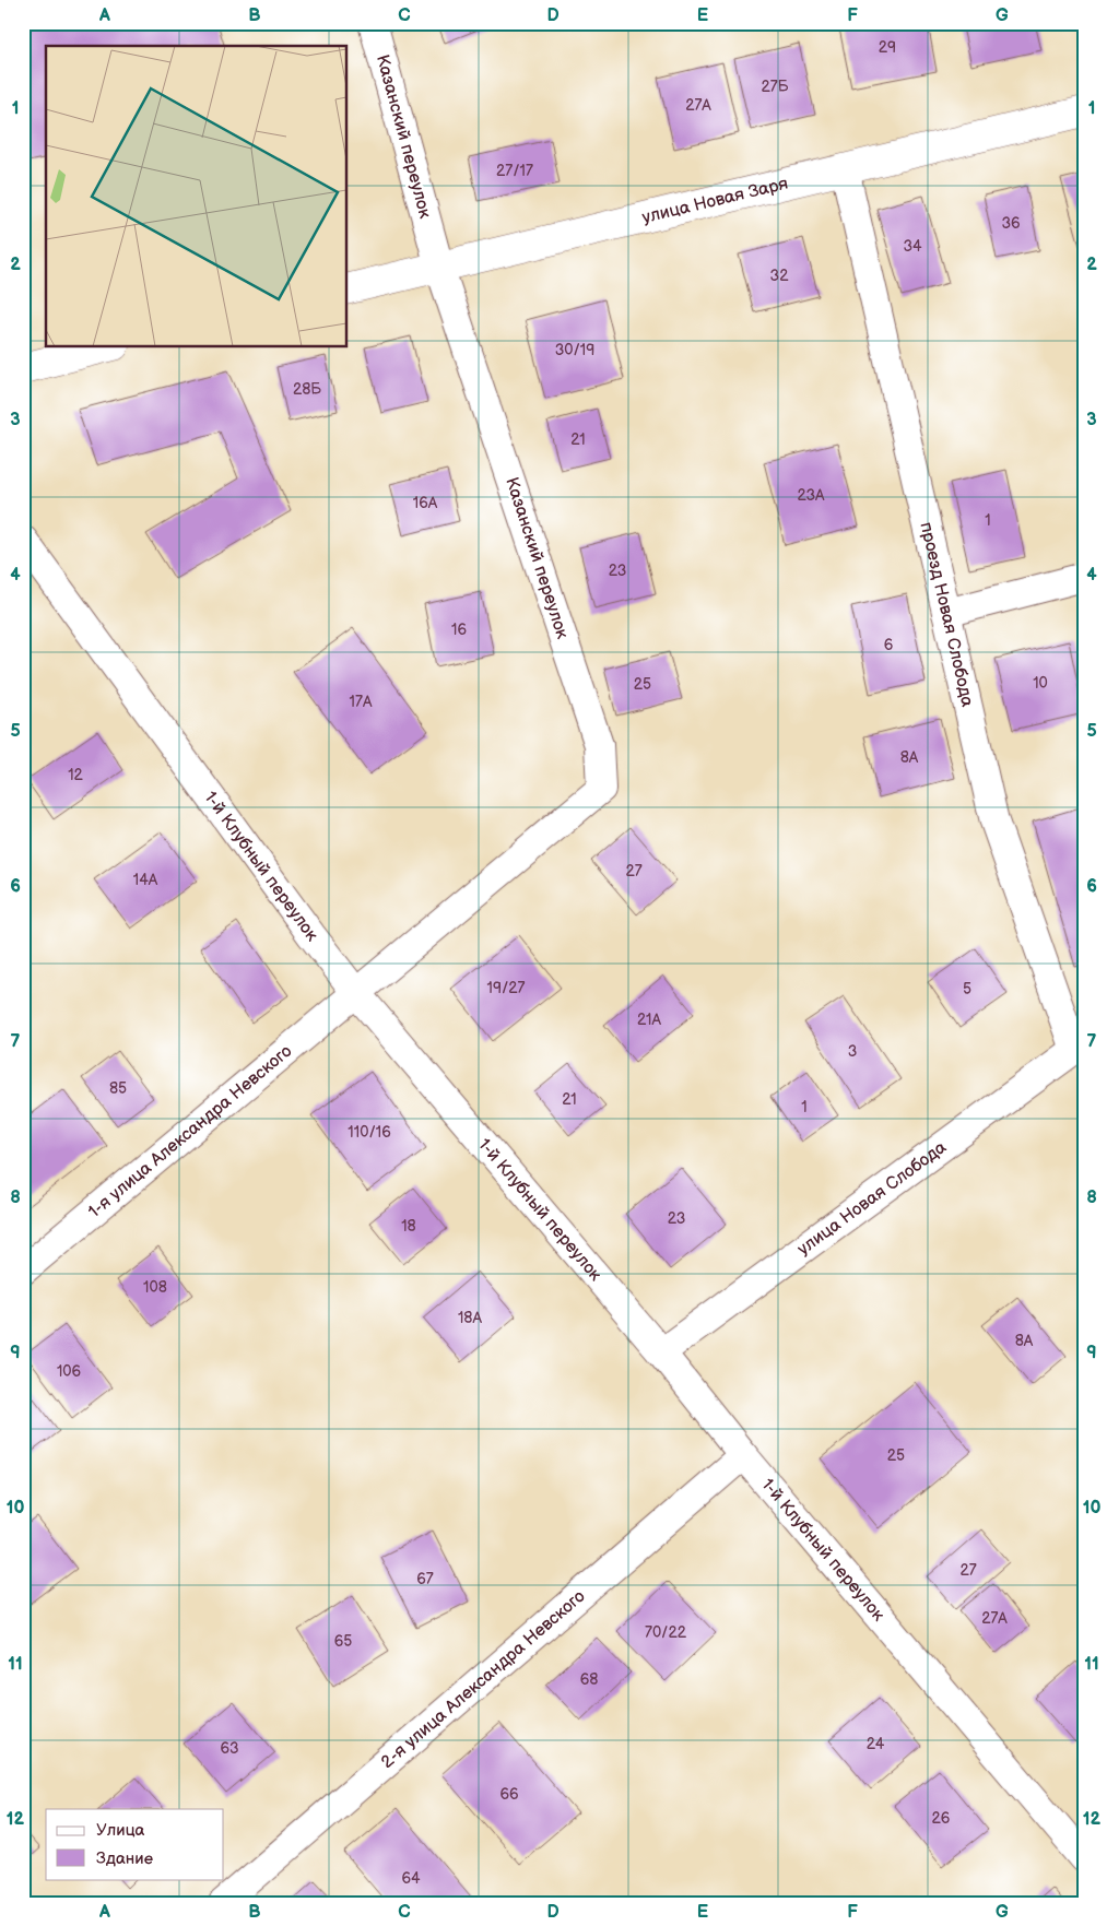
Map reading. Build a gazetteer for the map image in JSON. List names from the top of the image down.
{
  "streets": {
    "main road": ["улица Новая Заря"],
    "street": [
      "Казанский переулок",
      "проезд Новая Слобода",
      "1-й Клубный переулок",
      "1-я улица Александра Невского",
      "улица Новая Слобода",
      "2-я улица Александра Невского"
    ]
  },
  "crossings": [
    ["Казанский переулок", "улица Новая Заря"],
    ["Казанский переулок", "1-й Клубный переулок"],
    ["Казанский переулок", "1-я улица Александра Невского"],
    ["улица Новая Заря", "проезд Новая Слобода"],
    ["проезд Новая Слобода", "улица Новая Слобода"],
    ["1-й Клубный переулок", "1-я улица Александра Невского"],
    ["1-й Клубный переулок", "улица Новая Слобода"],
    ["1-й Клубный переулок", "2-я улица Александра Невского"]
  ],
  "house_numbers": [
    "29",
    "27Б",
    "27А",
    "27/17",
    "36",
    "34",
    "32",
    "30/19",
    "28Б",
    "21",
    "23А",
    "16А",
    "1",
    "23",
    "16",
    "6",
    "10",
    "25",
    "17А",
    "8А",
    "12",
    "27",
    "14А",
    "19/27",
    "5",
    "21А",
    "3",
    "85",
    "21",
    "1",
    "110/16",
    "23",
    "18",
    "108",
    "18А",
    "8А",
    "106",
    "25",
    "27",
    "67",
    "27А",
    "70/22",
    "65",
    "68",
    "24",
    "63",
    "66",
    "26",
    "64"
  ],
  "legend": ["Улица", "Здание"],
  "grid": {
    "columns": [
      "A",
      "B",
      "C",
      "D",
      "E",
      "F",
      "G"
    ],
    "rows": [
      "1",
      "2",
      "3",
      "4",
      "5",
      "6",
      "7",
      "8",
      "9",
      "10",
      "11",
      "12"
    ]
  }
}
